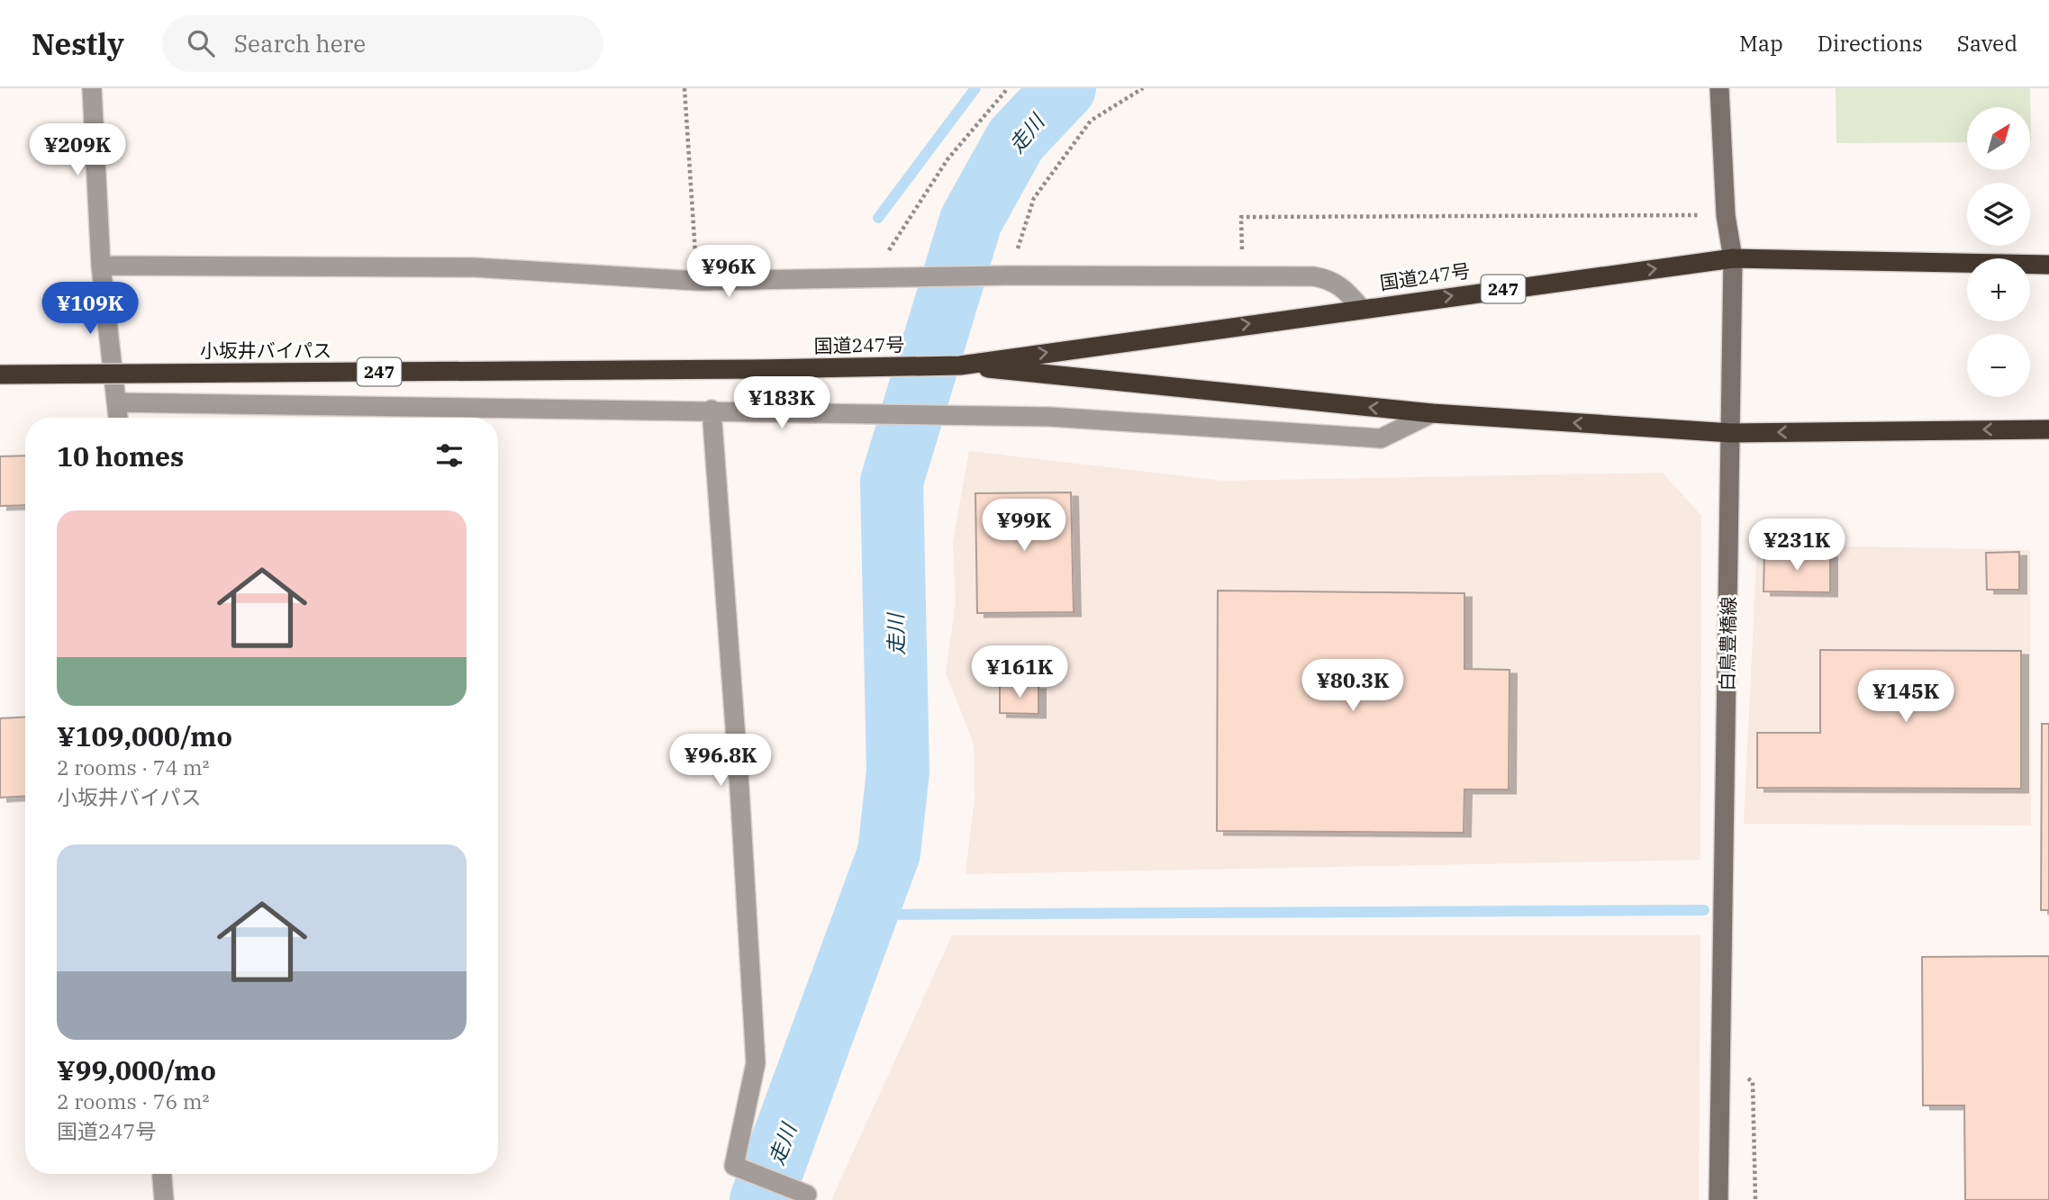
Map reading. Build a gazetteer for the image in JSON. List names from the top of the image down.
{
  "streets": {
    "highway": ["国道247号", "247", "小坂井バイパス"],
    "main road": ["白鳥豊橋線"]
  },
  "crossings": [
    ["国道247号", "小坂井バイパス"],
    ["国道247号", "白鳥豊橋線"]
  ],
  "water": ["走川"],
  "north": "top right",
  "page": {
    "header": "Nestly",
    "search": "Search here",
    "nav": ["Map", "Directions", "Saved"],
    "map_buttons": ["+", "−"],
    "price": [
      "¥209K",
      "¥96K",
      "¥109K",
      "¥183K",
      "¥99K",
      "¥231K",
      "¥161K",
      "¥80.3K",
      "¥145K",
      "¥96.8K"
    ],
    "heading": "10 homes",
    "list": [
      {
        "name": "¥109,000/mo",
        "note": "2 rooms · 74 m² · 小坂井バイパス"
      },
      {
        "name": "¥99,000/mo",
        "note": "2 rooms · 76 m² · 国道247号"
      }
    ]
  }
}
